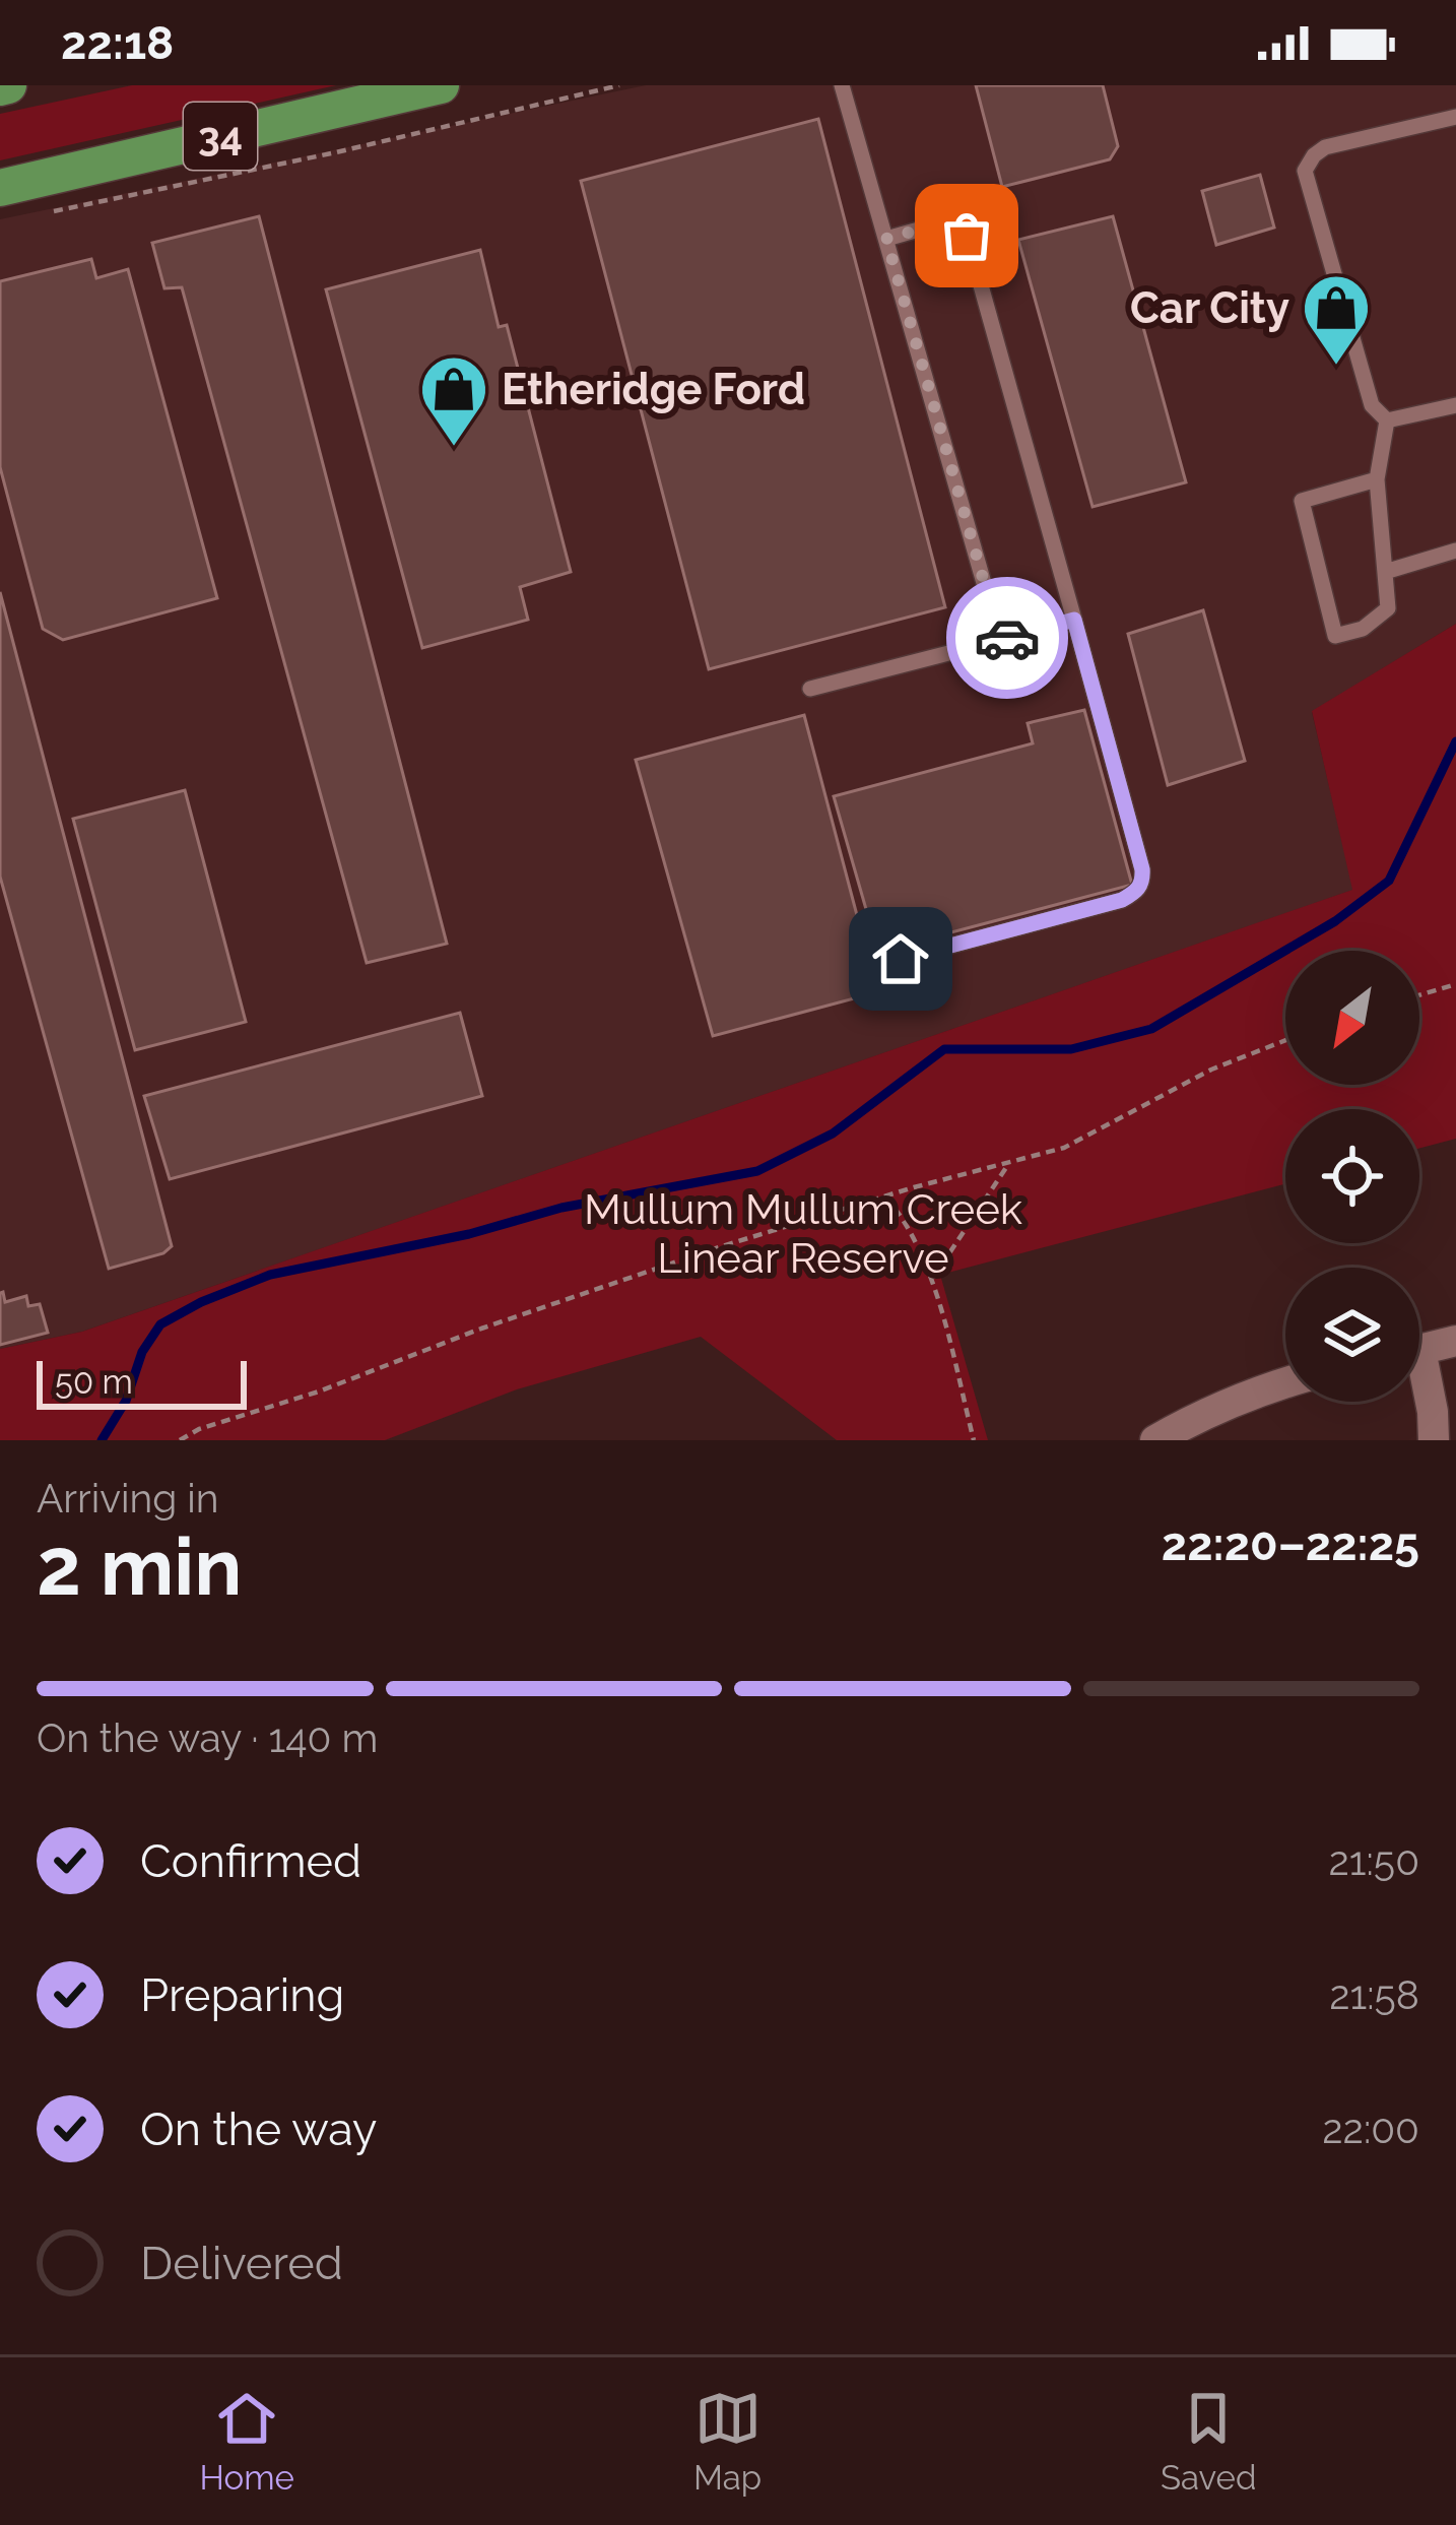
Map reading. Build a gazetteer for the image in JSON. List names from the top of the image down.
{
  "streets": {
    "highway": ["34"]
  },
  "parks": ["Mullum Mullum Creek Linear Reserve"],
  "places": {
    "shop": ["Car City", "Etheridge Ford"]
  },
  "scale_bar": "50 m",
  "north": "bottom left",
  "page": {
    "status": "22:18",
    "scale": "50 m",
    "heading": ["2 min", "Arriving in", "22:20–22:25"],
    "bar": "On the way · 140 m",
    "list": [
      ["Confirmed", "21:50"],
      ["Preparing", "21:58"],
      ["On the way", "22:00"],
      "Delivered"
    ],
    "tabs": ["Home", "Map", "Saved"]
  }
}
